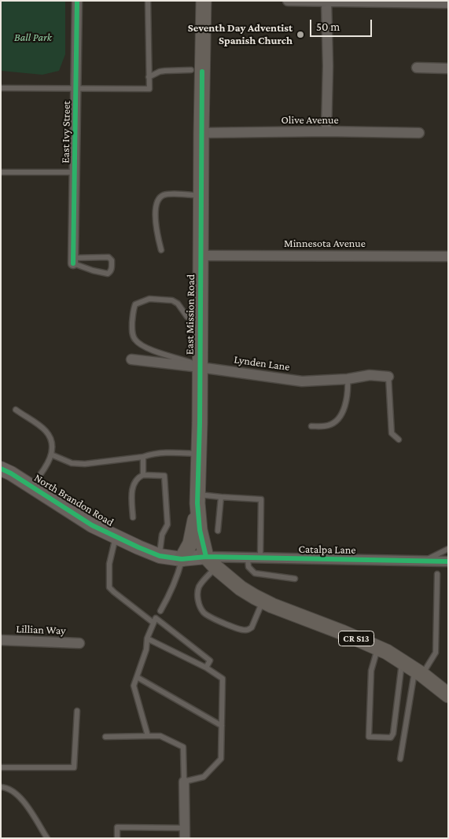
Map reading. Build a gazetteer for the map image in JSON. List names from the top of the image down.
{
  "streets": {
    "main road": ["East Mission Road", "CR S13"],
    "street": [
      "Olive Avenue",
      "East Ivy Street",
      "Minnesota Avenue",
      "Lynden Lane",
      "North Brandon Road",
      "Catalpa Lane",
      "Lillian Way"
    ]
  },
  "crossings": [
    ["Olive Avenue", "East Mission Road"],
    ["Minnesota Avenue", "East Mission Road"],
    ["East Mission Road", "Lynden Lane"],
    ["East Mission Road", "North Brandon Road"],
    ["East Mission Road", "Catalpa Lane"],
    ["East Mission Road", "CR S13"],
    ["North Brandon Road", "Catalpa Lane"],
    ["North Brandon Road", "CR S13"],
    ["Catalpa Lane", "CR S13"]
  ],
  "parks": ["Ball Park"],
  "places": ["Seventh Day Adventist Spanish Church"],
  "scale_bar": "50 m"
}
